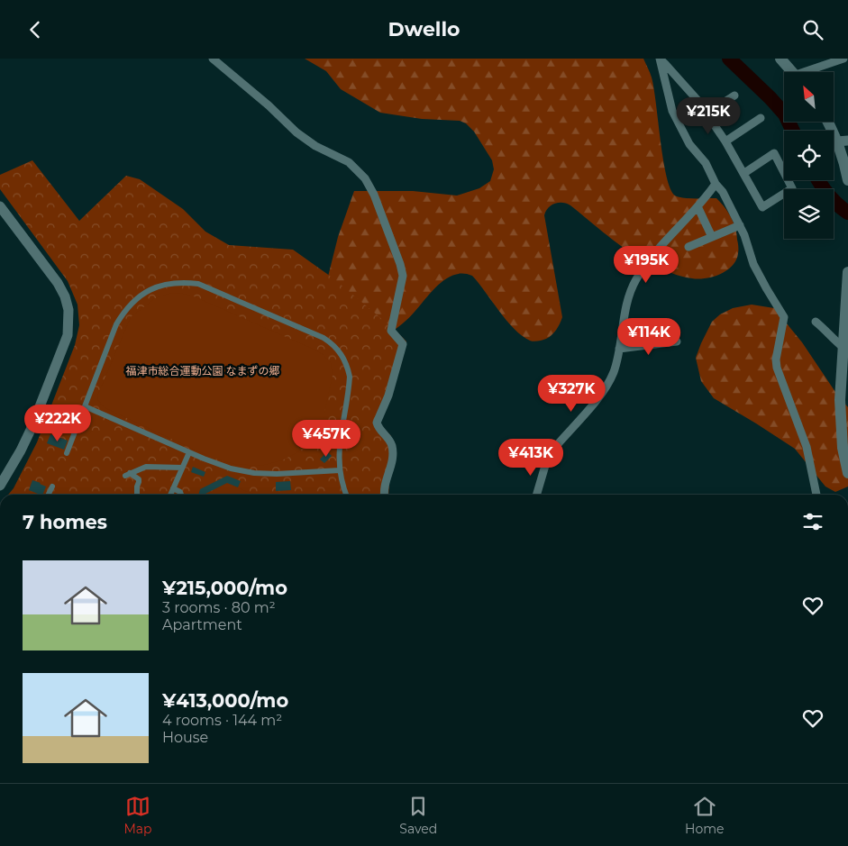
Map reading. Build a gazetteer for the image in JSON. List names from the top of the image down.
{
  "parks": ["福津市総合運動公園 なまずの郷"],
  "north": "top left",
  "page": {
    "header": "Dwello",
    "price": [
      "¥215K",
      "¥195K",
      "¥114K",
      "¥327K",
      "¥222K",
      "¥457K",
      "¥413K"
    ],
    "heading": "7 homes",
    "list": [
      {
        "name": "¥215,000/mo",
        "note": "3 rooms · 80 m² · Apartment"
      },
      {
        "name": "¥413,000/mo",
        "note": "4 rooms · 144 m² · House"
      }
    ],
    "tabs": ["Map", "Saved", "Home"]
  }
}
